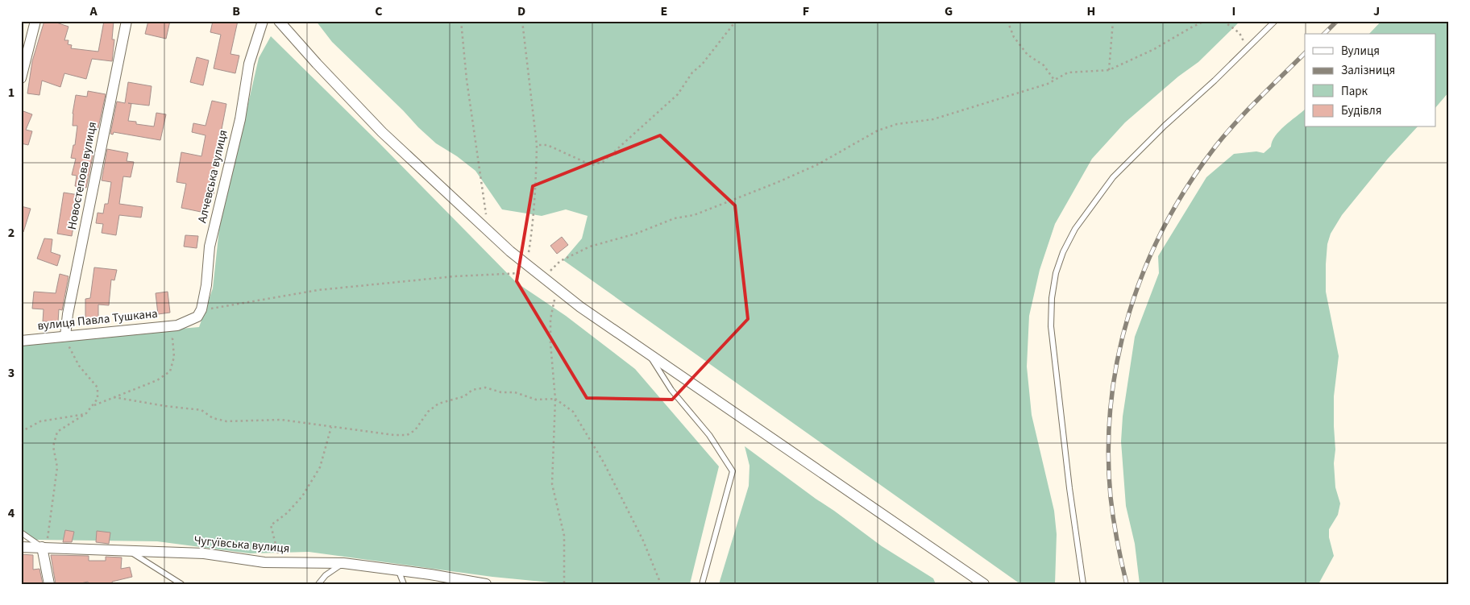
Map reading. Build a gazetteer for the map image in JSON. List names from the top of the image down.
{
  "streets": {
    "street": [
      "Новостепова вулиця",
      "Алчевська вулиця",
      "вулиця Павла Тушкана",
      "Чугуївська вулиця"
    ]
  },
  "crossings": [
    ["Новостепова вулиця", "вулиця Павла Тушкана"]
  ],
  "legend": [
    "Вулиця",
    "Залізниця",
    "Парк",
    "Будівля"
  ],
  "grid": {
    "columns": [
      "A",
      "B",
      "C",
      "D",
      "E",
      "F",
      "G",
      "H",
      "I",
      "J"
    ],
    "rows": [
      "1",
      "2",
      "3",
      "4"
    ]
  }
}
